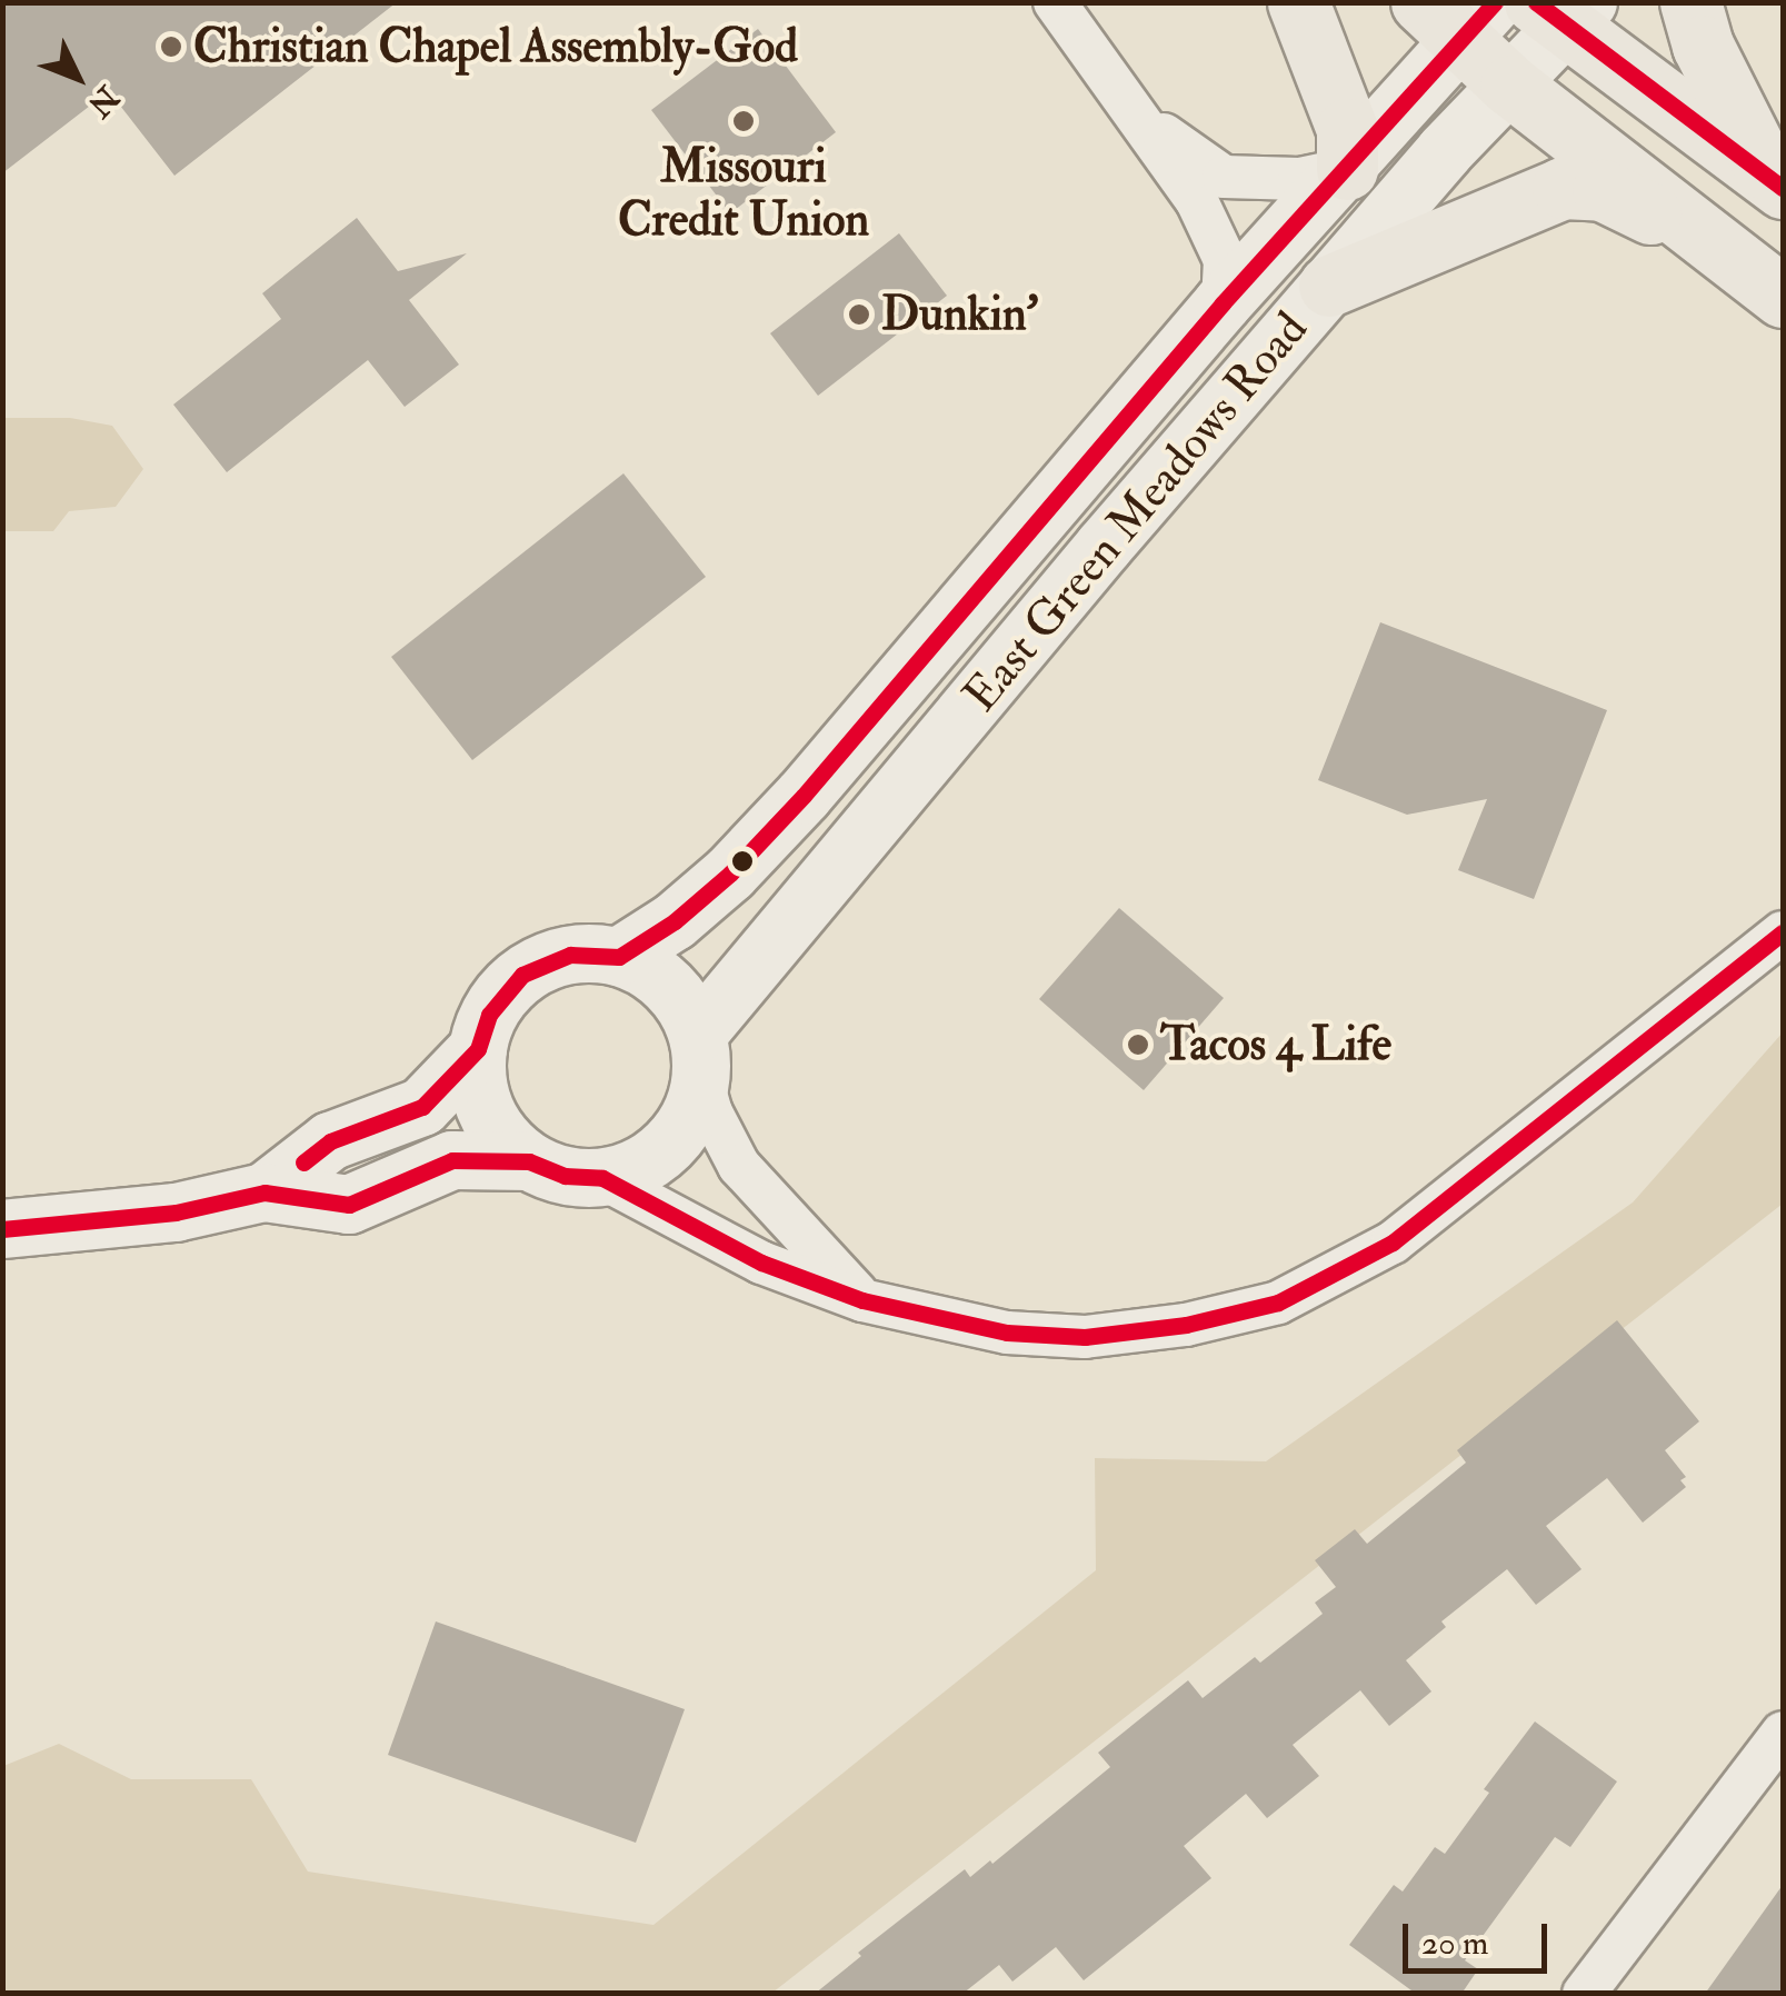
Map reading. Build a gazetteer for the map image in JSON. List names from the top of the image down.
{
  "streets": {
    "street": ["East Green Meadows Road"]
  },
  "places": [
    "Christian Chapel Assembly-God",
    "Missouri Credit Union",
    "Dunkin'",
    "Tacos 4 Life"
  ],
  "scale_bar": "20 m",
  "north": "bottom right"
}
